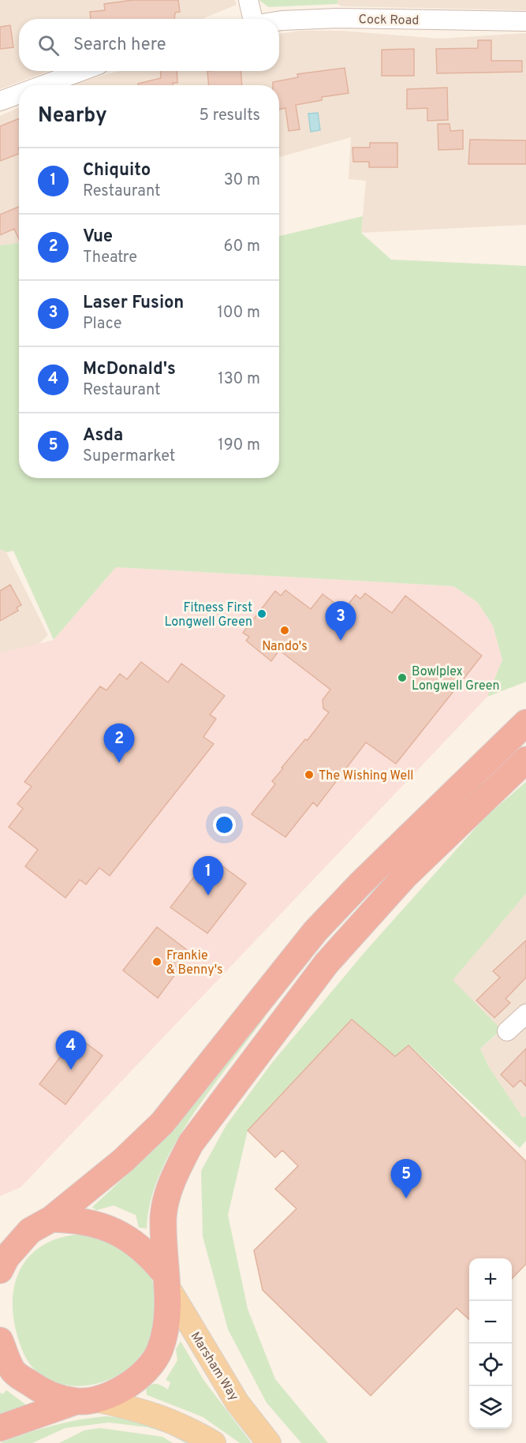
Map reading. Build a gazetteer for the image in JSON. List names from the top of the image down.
{
  "streets": {
    "main road": ["Marsham Way"],
    "street": ["Cock Road"]
  },
  "places": [
    "Fitness First Longwell Green",
    "Nando's",
    "Bowlplex Longwell Green",
    "The Wishing Well",
    "Frankie & Benny's"
  ],
  "page": {
    "search": "Search here",
    "heading": ["Nearby", "5 results"],
    "list": [
      {
        "mark": "1",
        "name": "Chiquito",
        "note": "Restaurant",
        "value": "30 m"
      },
      {
        "mark": "2",
        "name": "Vue",
        "note": "Theatre",
        "value": "60 m"
      },
      {
        "mark": "3",
        "name": "Laser Fusion",
        "note": "Place",
        "value": "100 m"
      },
      {
        "mark": "4",
        "name": "McDonald's",
        "note": "Restaurant",
        "value": "130 m"
      },
      {
        "mark": "5",
        "name": "Asda",
        "note": "Supermarket",
        "value": "190 m"
      }
    ],
    "pins": [
      "3",
      "2",
      "1",
      "4",
      "5"
    ],
    "map_buttons": ["+", "−"]
  }
}
